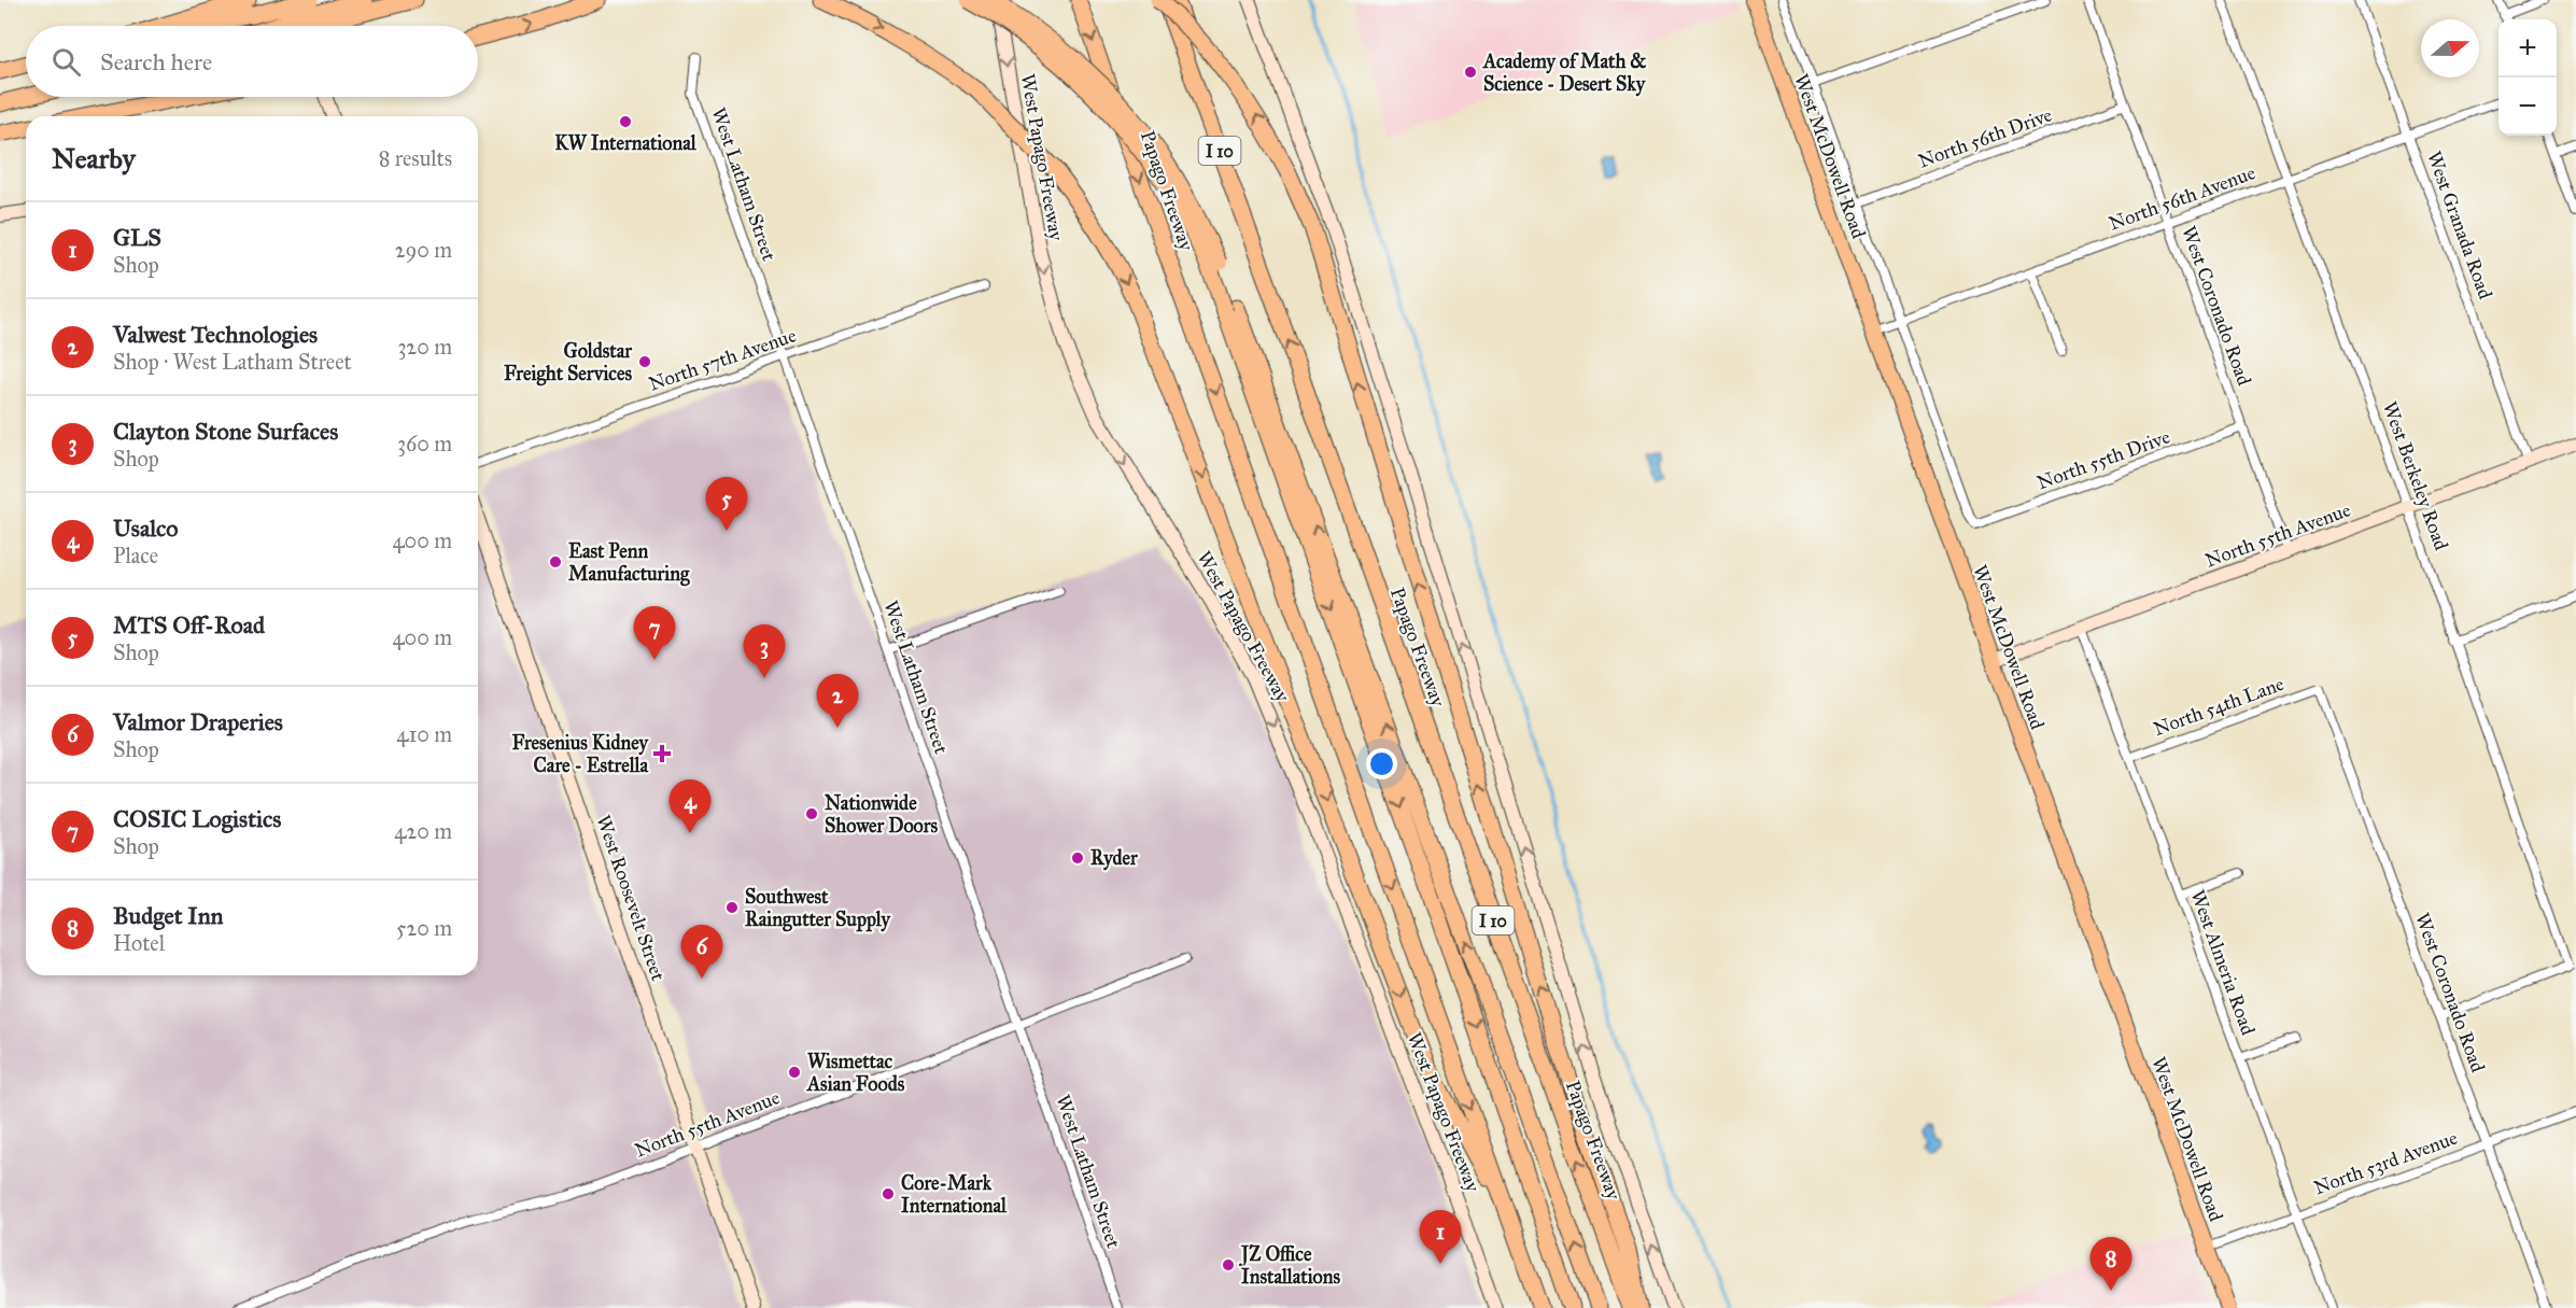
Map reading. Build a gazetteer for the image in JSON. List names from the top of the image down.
{
  "streets": {
    "highway": ["I 10", "Papago Freeway"],
    "main road": [
      "West McDowell Road",
      "West Papago Freeway",
      "North 55th Avenue",
      "West Roosevelt Street"
    ],
    "street": [
      "North 56th Drive",
      "West Latham Street",
      "North 56th Avenue",
      "West Granada Road",
      "West Coronado Road",
      "North 57th Avenue",
      "North 55th Drive",
      "West Berkeley Road",
      "North 54th Lane",
      "West Almeria Road",
      "North 53rd Avenue"
    ]
  },
  "crossings": [
    ["North 56th Drive", "West McDowell Road"],
    ["North 56th Drive", "West Coronado Road"],
    ["West McDowell Road", "North 56th Avenue"],
    ["West McDowell Road", "North 55th Drive"],
    ["West McDowell Road", "North 55th Avenue"],
    ["West McDowell Road", "North 53rd Avenue"],
    ["West Latham Street", "North 57th Avenue"],
    ["West Latham Street", "North 55th Avenue"],
    ["North 56th Avenue", "West Granada Road"],
    ["North 56th Avenue", "West Coronado Road"],
    ["North 56th Avenue", "West Berkeley Road"],
    ["West Granada Road", "North 55th Avenue"],
    ["West Coronado Road", "North 55th Drive"],
    ["West Coronado Road", "West Berkeley Road"],
    ["West Coronado Road", "North 55th Avenue"],
    ["West Coronado Road", "North 54th Lane"],
    ["West Coronado Road", "North 53rd Avenue"],
    ["West Berkeley Road", "North 55th Avenue"],
    ["North 55th Avenue", "West Roosevelt Street"],
    ["North 55th Avenue", "West Almeria Road"],
    ["North 54th Lane", "West Almeria Road"],
    ["West Almeria Road", "North 53rd Avenue"]
  ],
  "one_way": ["West Papago Freeway"],
  "places": {
    "other": [
      "Academy of Math & Science - Desert Sky",
      "KW International",
      "Goldstar Freight Services",
      "East Penn Manufacturing",
      "Nationwide Shower Doors",
      "Ryder",
      "Southwest Raingutter Supply",
      "Wismettac Asian Foods",
      "Core-Mark International",
      "JZ Office Installations"
    ],
    "health": ["Fresenius Kidney Care - Estrella"]
  },
  "north": "right",
  "page": {
    "map_buttons": ["+", "−"],
    "search": "Search here",
    "heading": ["Nearby", "8 results"],
    "list": [
      {
        "mark": "1",
        "name": "GLS",
        "note": "Shop",
        "value": "290 m"
      },
      {
        "mark": "2",
        "name": "Valwest Technologies",
        "note": "Shop · West Latham Street",
        "value": "320 m"
      },
      {
        "mark": "3",
        "name": "Clayton Stone Surfaces",
        "note": "Shop",
        "value": "360 m"
      },
      {
        "mark": "4",
        "name": "Usalco",
        "note": "Place",
        "value": "400 m"
      },
      {
        "mark": "5",
        "name": "MTS Off-Road",
        "note": "Shop",
        "value": "400 m"
      },
      {
        "mark": "6",
        "name": "Valmor Draperies",
        "note": "Shop",
        "value": "410 m"
      },
      {
        "mark": "7",
        "name": "COSIC Logistics",
        "note": "Shop",
        "value": "420 m"
      },
      {
        "mark": "8",
        "name": "Budget Inn",
        "note": "Hotel",
        "value": "520 m"
      }
    ],
    "pins": [
      "5",
      "7",
      "3",
      "2",
      "4",
      "6",
      "1",
      "8"
    ]
  }
}
